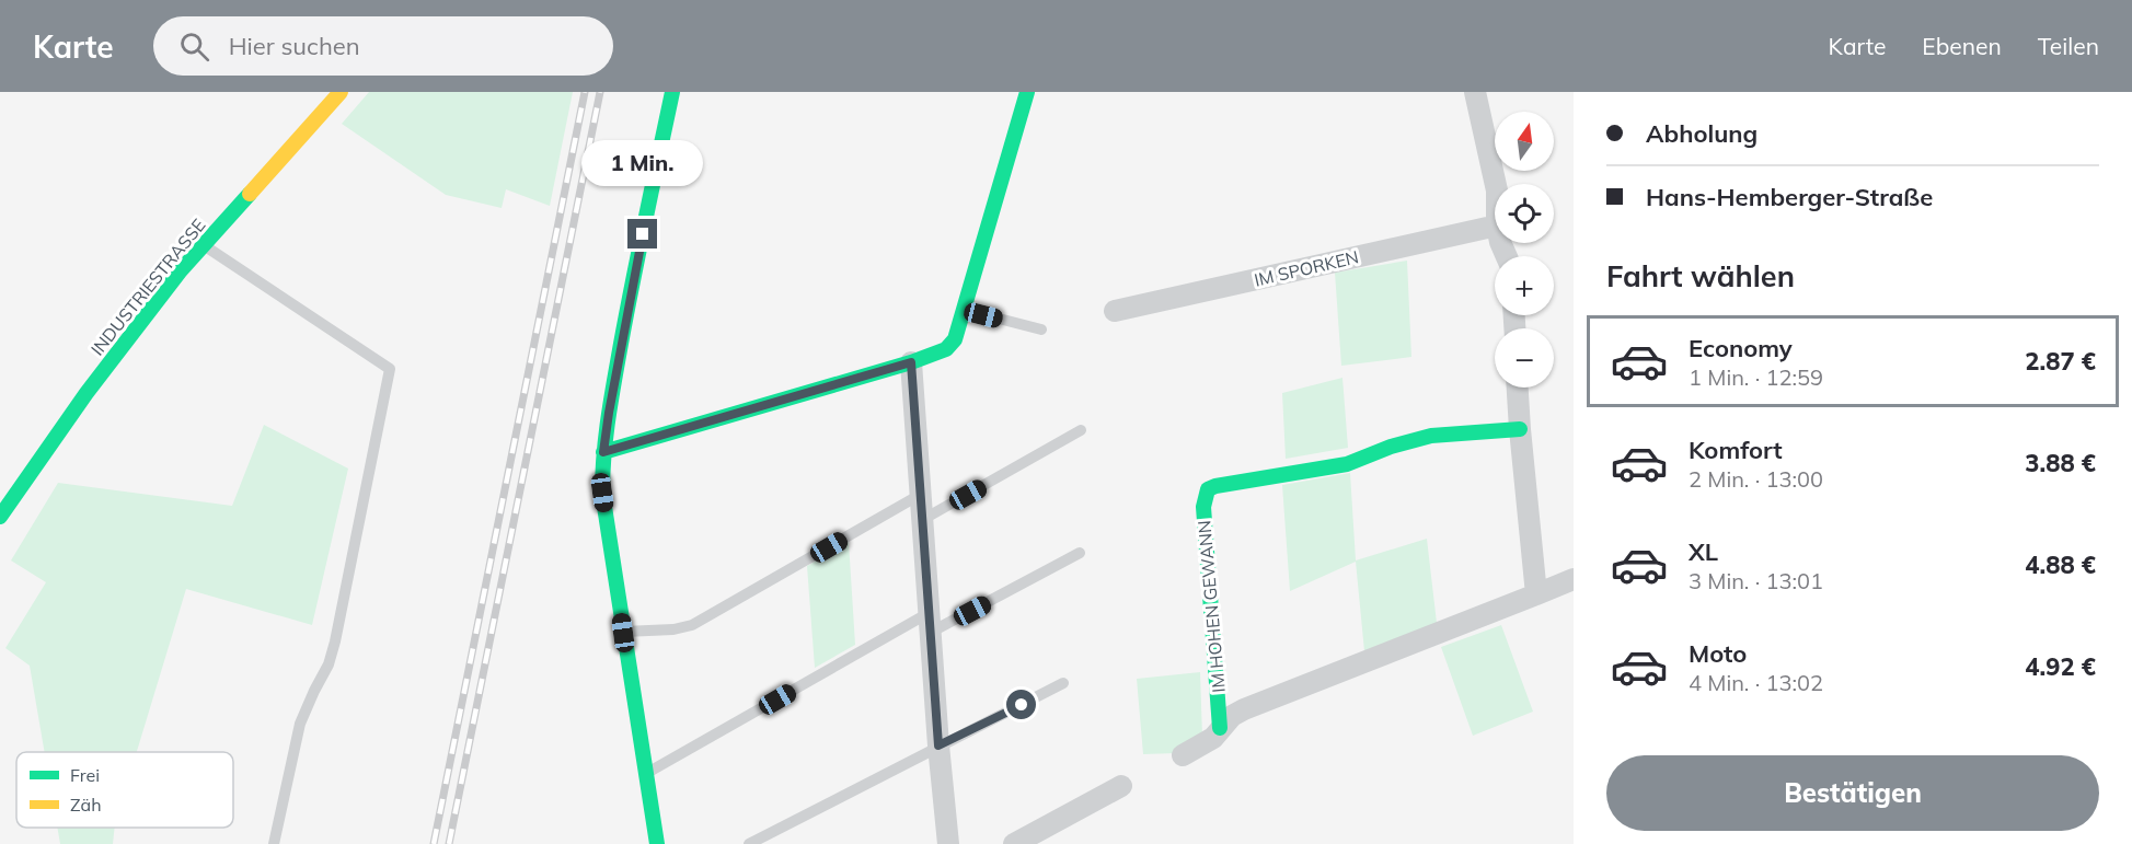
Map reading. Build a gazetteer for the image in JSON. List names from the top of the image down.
{
  "streets": {
    "street": ["IM SPORKEN", "INDUSTRIESTRASSE", "IM HOHEN GEWANN"]
  },
  "legend": ["Frei", "Zäh"],
  "north": "top",
  "page": {
    "header": "Karte",
    "search": "Hier suchen",
    "nav": ["Karte", "Ebenen", "Teilen"],
    "banner": ["Abholung", "Hans-Hemberger-Straße"],
    "map_buttons": ["+", "−"],
    "bubble": "1 Min.",
    "heading": "Fahrt wählen",
    "list": [
      {
        "name": "Economy",
        "note": "1 Min. · 12:59",
        "value": "2.87 €"
      },
      {
        "name": "Komfort",
        "note": "2 Min. · 13:00",
        "value": "3.88 €"
      },
      {
        "name": "XL",
        "note": "3 Min. · 13:01",
        "value": "4.88 €"
      },
      {
        "name": "Moto",
        "note": "4 Min. · 13:02",
        "value": "4.92 €"
      }
    ],
    "buttons": "Bestätigen"
  }
}
